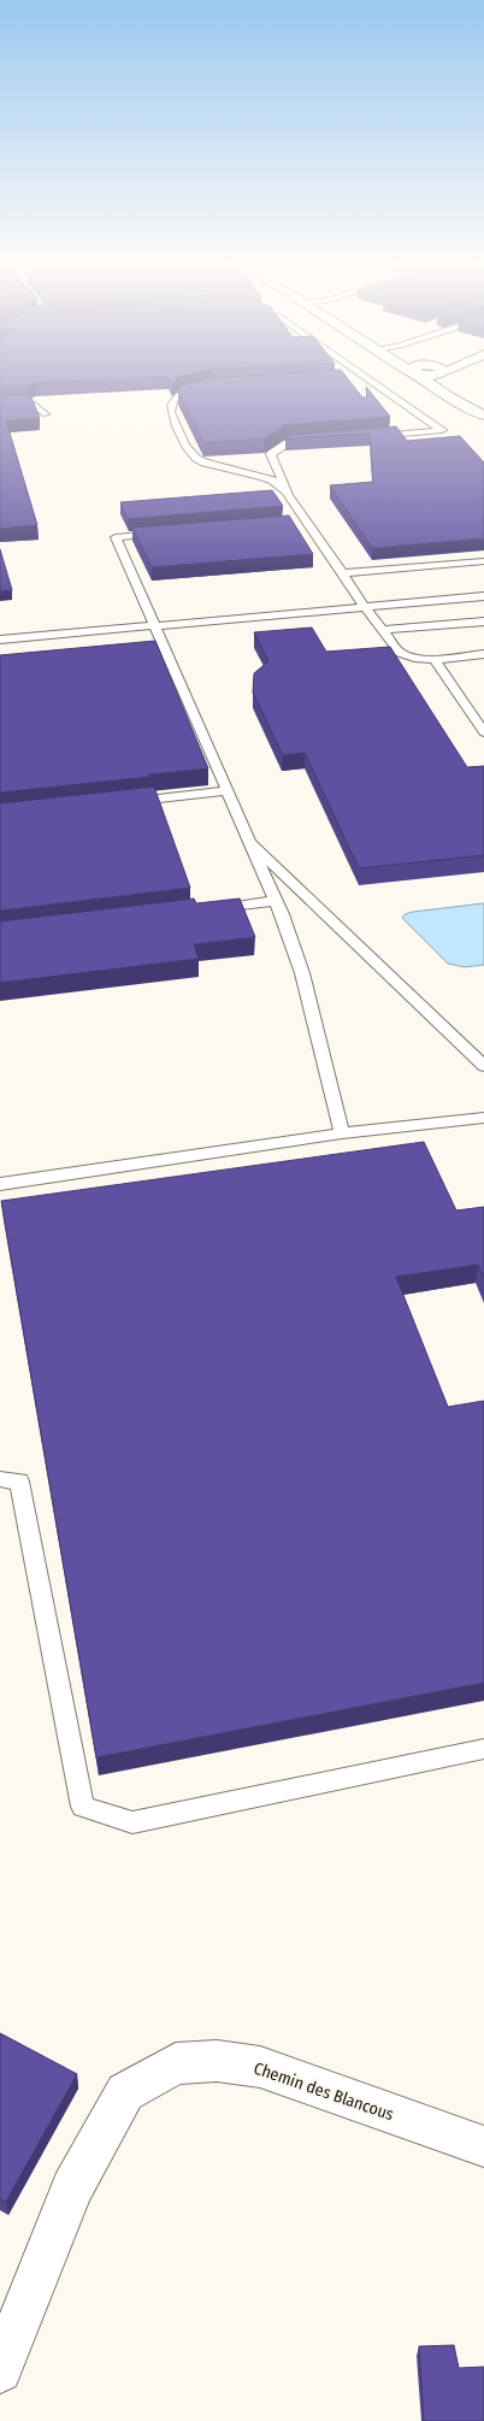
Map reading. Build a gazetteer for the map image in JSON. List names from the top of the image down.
{
  "streets": {
    "main road": ["Chemin des Blancous"]
  }
}
